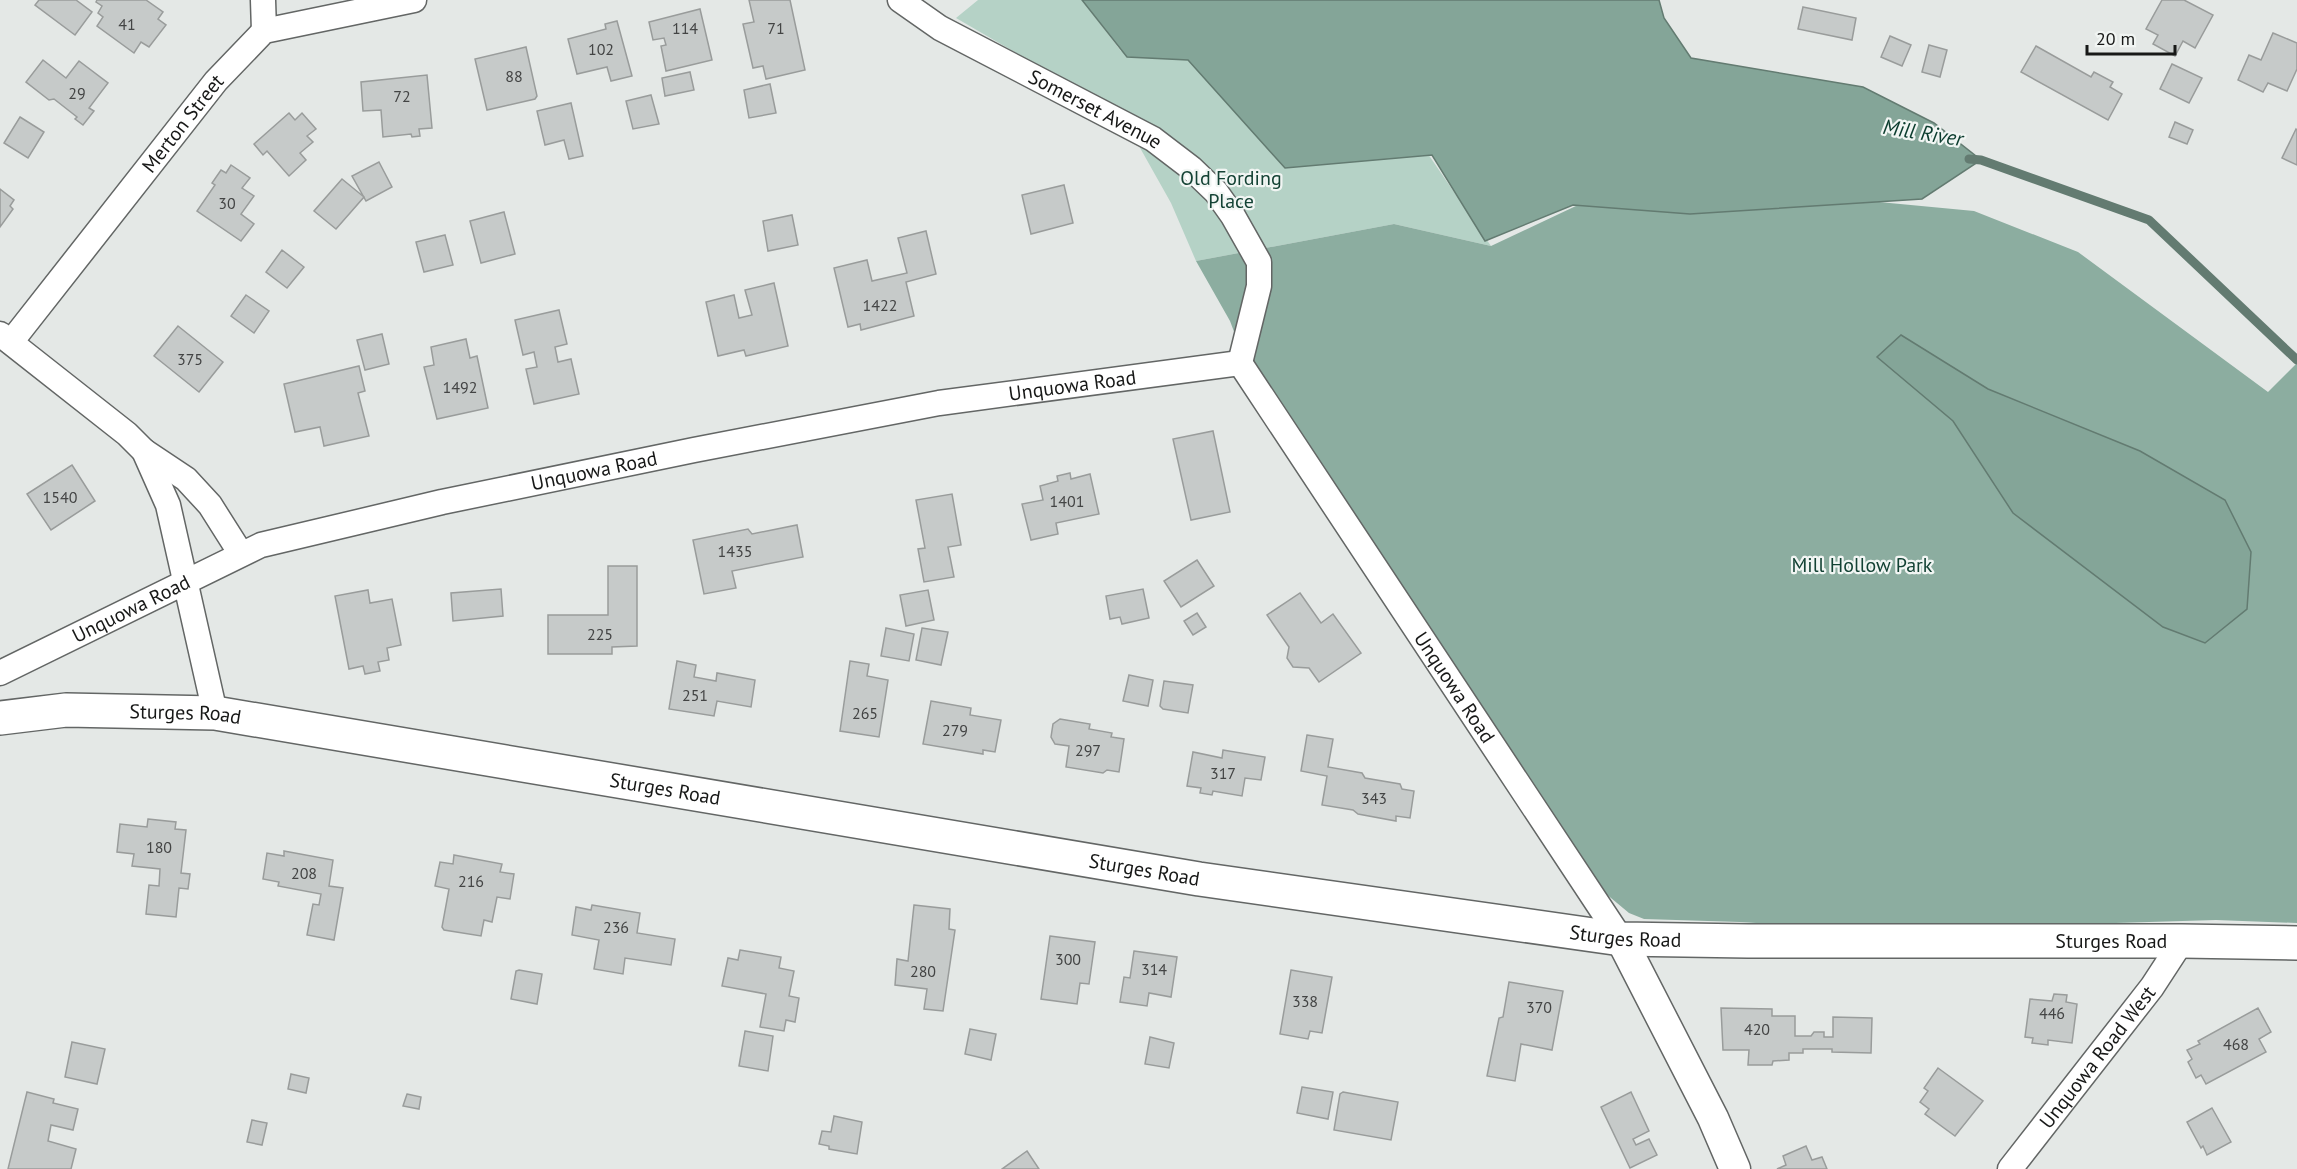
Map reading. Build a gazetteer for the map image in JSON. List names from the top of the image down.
{
  "streets": {
    "main road": ["Sturges Road"],
    "street": [
      "Somerset Avenue",
      "Merton Street",
      "Unquowa Road",
      "Unquowa Road West"
    ]
  },
  "crossings": [
    ["Somerset Avenue", "Unquowa Road"],
    ["Unquowa Road", "Sturges Road"],
    ["Sturges Road", "Unquowa Road West"]
  ],
  "water": ["Mill River"],
  "parks": ["Old Fording Place", "Mill Hollow Park"],
  "house_numbers": [
    "41",
    "114",
    "71",
    "102",
    "88",
    "29",
    "72",
    "30",
    "1422",
    "375",
    "1492",
    "1540",
    "1401",
    "1435",
    "225",
    "251",
    "265",
    "279",
    "297",
    "317",
    "343",
    "180",
    "208",
    "216",
    "236",
    "300",
    "314",
    "280",
    "338",
    "370",
    "446",
    "420",
    "468"
  ],
  "scale_bar": "20 m"
}
